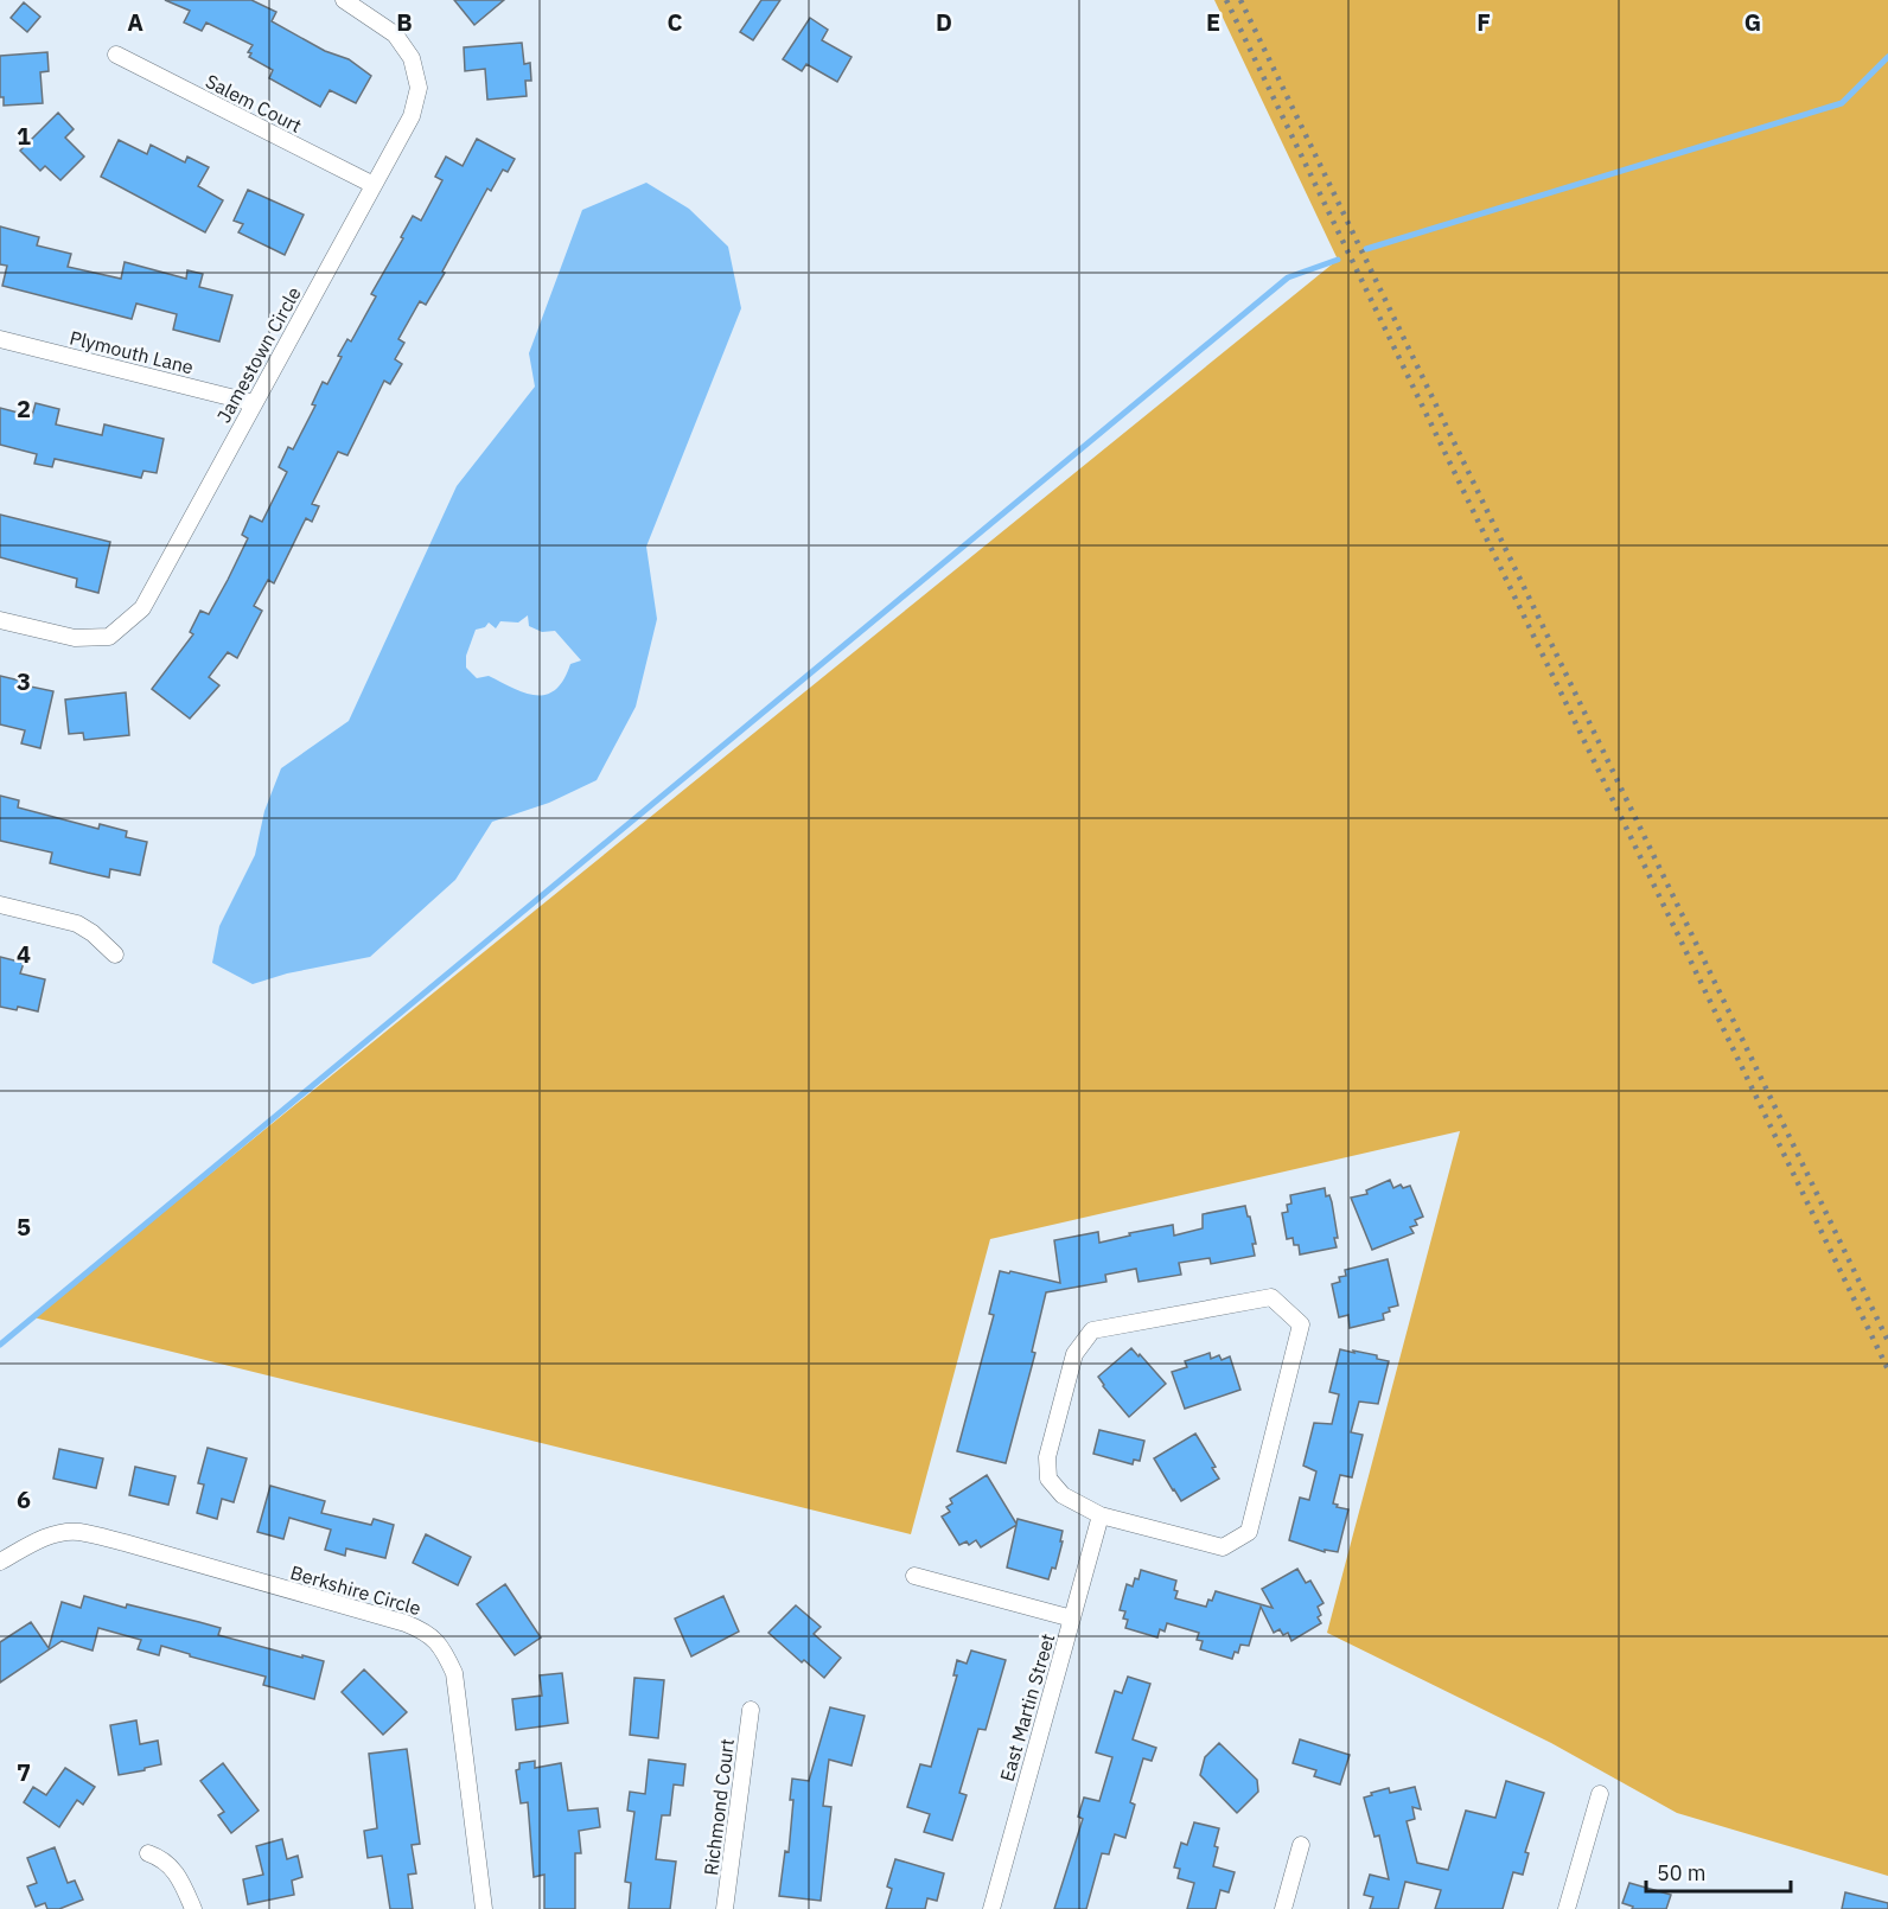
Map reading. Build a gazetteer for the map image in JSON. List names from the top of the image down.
{
  "streets": {
    "street": [
      "Salem Court",
      "Plymouth Lane",
      "Jamestown Circle",
      "Berkshire Circle",
      "East Martin Street",
      "Richmond Court"
    ]
  },
  "crossings": [
    ["Salem Court", "Jamestown Circle"],
    ["Plymouth Lane", "Jamestown Circle"]
  ],
  "scale_bar": "50 m",
  "grid": {
    "columns": [
      "A",
      "B",
      "C",
      "D",
      "E",
      "F",
      "G"
    ],
    "rows": [
      "1",
      "2",
      "3",
      "4",
      "5",
      "6",
      "7"
    ]
  }
}
